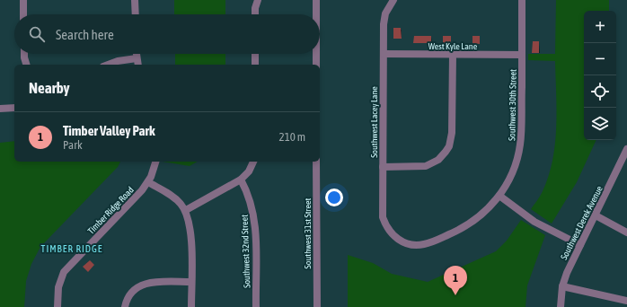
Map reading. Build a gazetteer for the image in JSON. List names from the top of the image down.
{
  "streets": {
    "street": [
      "West Kyle Lane",
      "Southwest 30th Street",
      "Southwest Lacey Lane",
      "Timber Ridge Road",
      "Southwest Derek Avenue",
      "Southwest 31st Street",
      "Southwest 32nd Street"
    ]
  },
  "crossings": [
    ["West Kyle Lane", "Southwest 30th Street"],
    ["West Kyle Lane", "Southwest Lacey Lane"],
    ["Southwest 30th Street", "Southwest Lacey Lane"]
  ],
  "districts": ["TIMBER RIDGE"],
  "page": {
    "map_buttons": ["+", "−"],
    "search": "Search here",
    "heading": "Nearby",
    "list": [
      {
        "mark": "1",
        "name": "Timber Valley Park",
        "note": "Park",
        "value": "210 m"
      }
    ],
    "pins": "1"
  }
}
